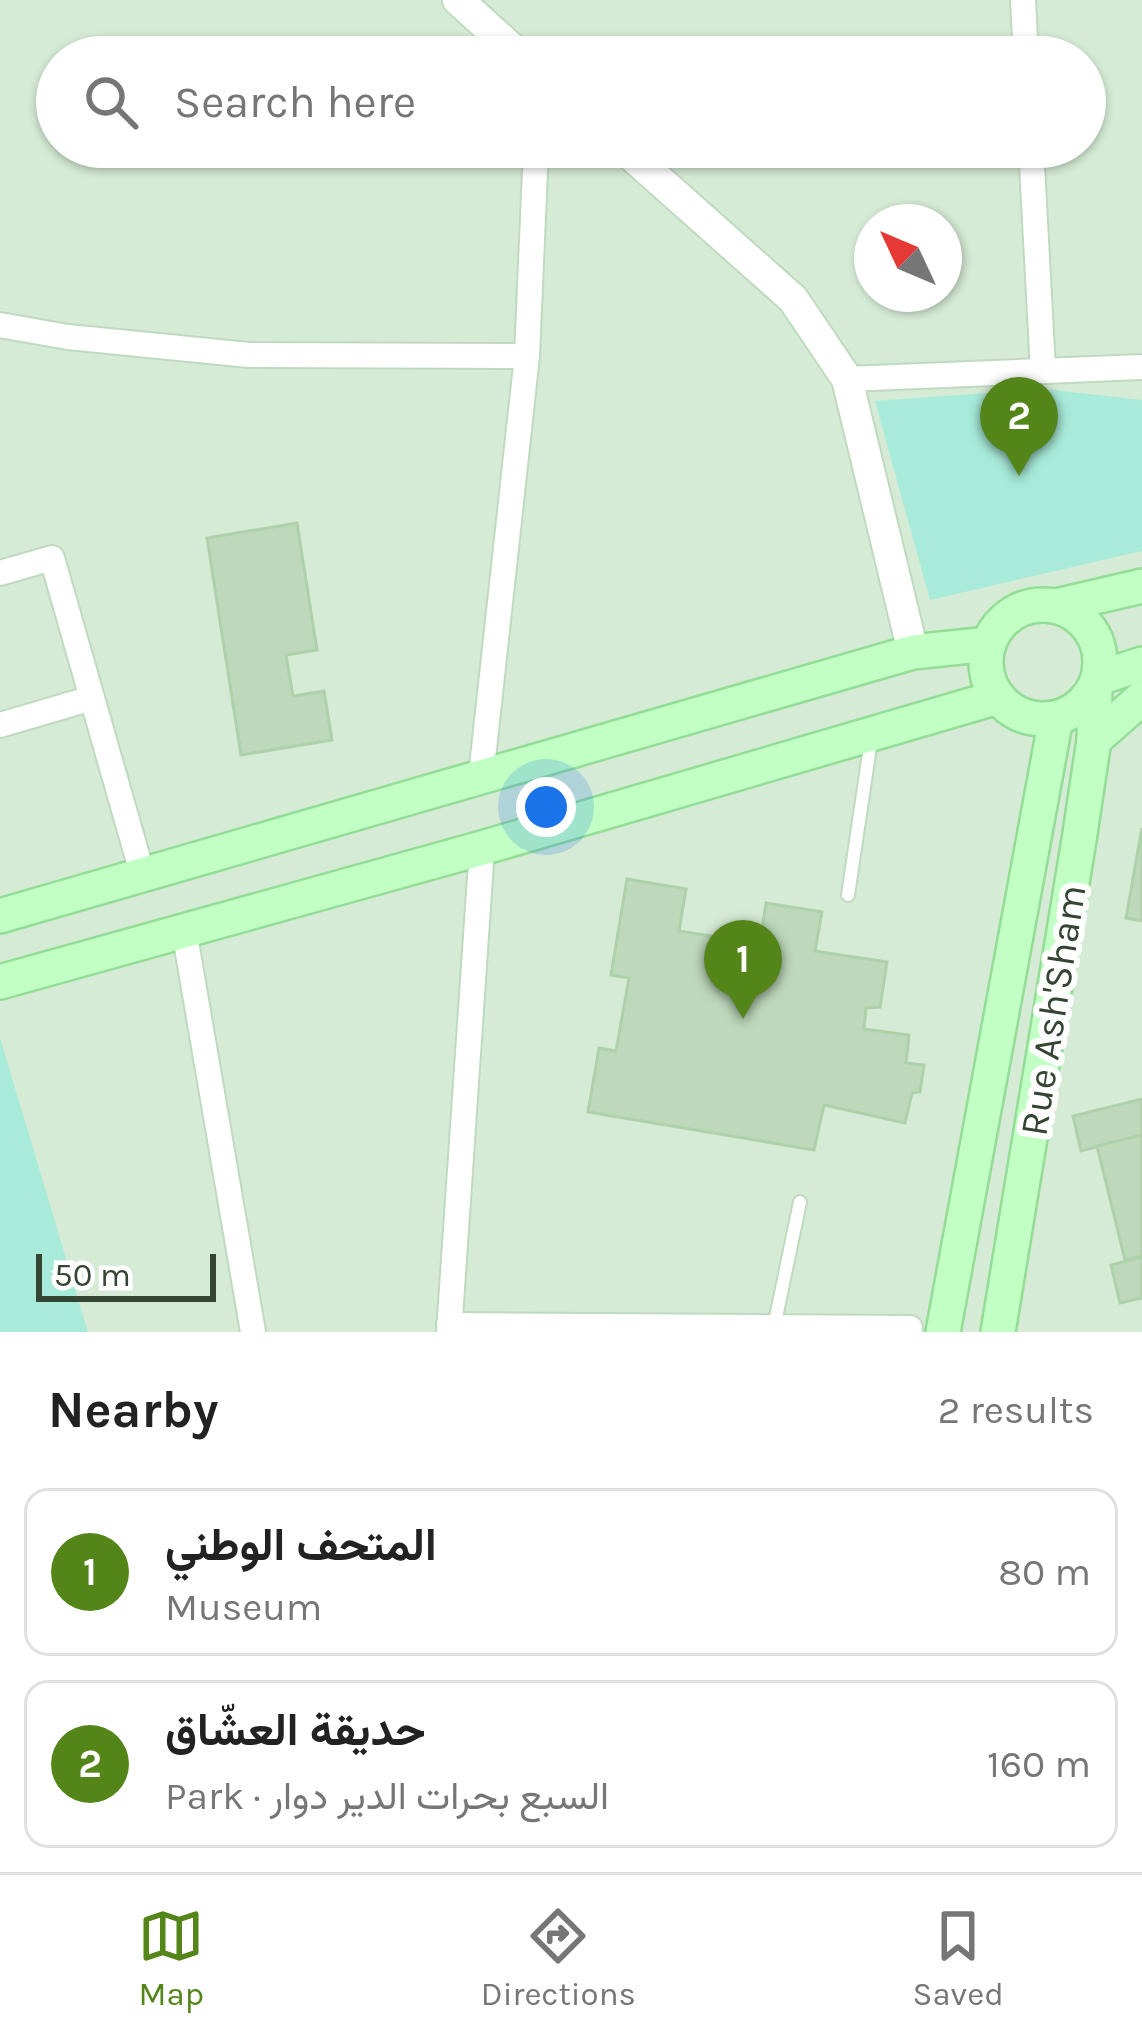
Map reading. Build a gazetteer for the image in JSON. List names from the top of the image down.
{
  "streets": {
    "main road": ["Rue Ash'Sham"]
  },
  "scale_bar": "50 m",
  "north": "top left",
  "page": {
    "search": "Search here",
    "pins": ["2", "1"],
    "scale": "50 m",
    "heading": ["Nearby", "2 results"],
    "list": [
      {
        "mark": "1",
        "name": "المتحف الوطني",
        "note": "Museum",
        "value": "80 m"
      },
      {
        "mark": "2",
        "name": "حديقة العشّاق",
        "note": "Park · السبع بحرات الدير دوار",
        "value": "160 m"
      }
    ],
    "nav": ["Map", "Directions", "Saved"]
  }
}
